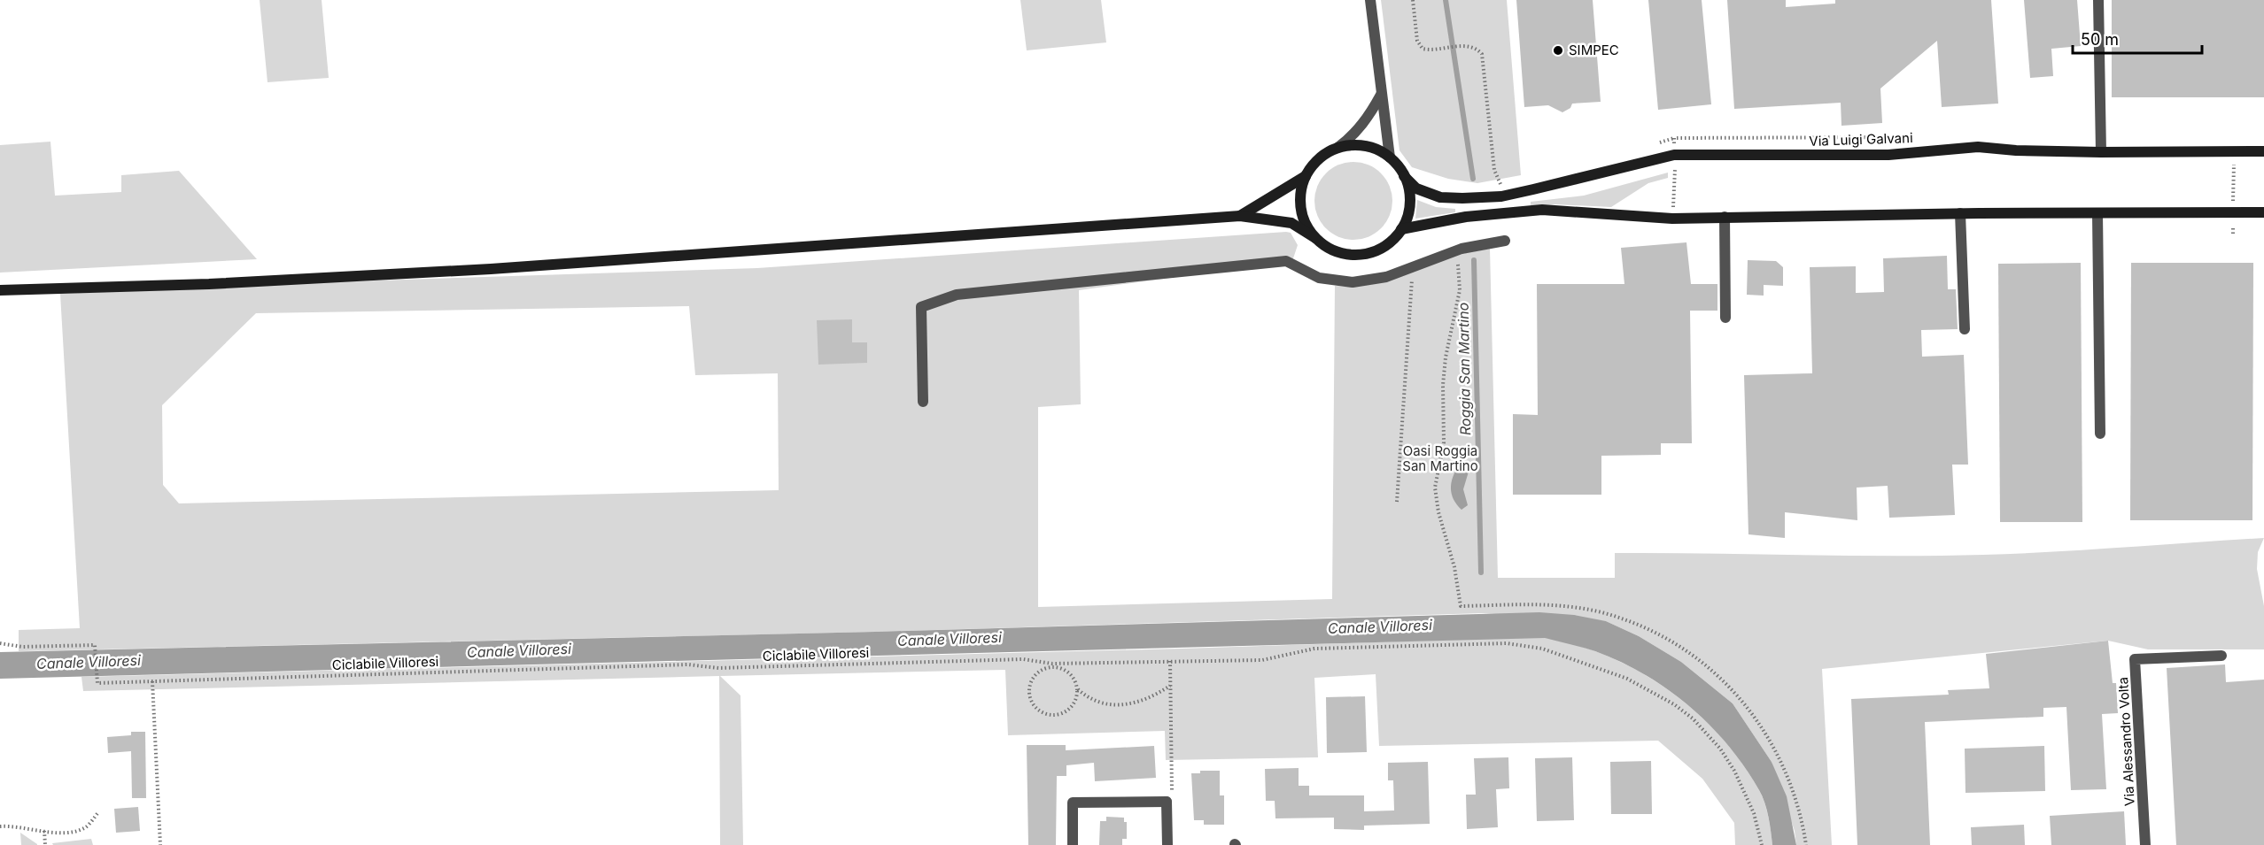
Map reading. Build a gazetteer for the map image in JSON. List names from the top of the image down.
{
  "streets": {
    "main road": ["Via Luigi Galvani"],
    "street": ["Via Alessandro Volta"],
    "path": ["Ciclabile Villoresi"]
  },
  "water": ["Roggia San Martino", "Canale Villoresi"],
  "parks": ["Oasi Roggia San Martino"],
  "places": ["SIMPEC"],
  "scale_bar": "50 m"
}
